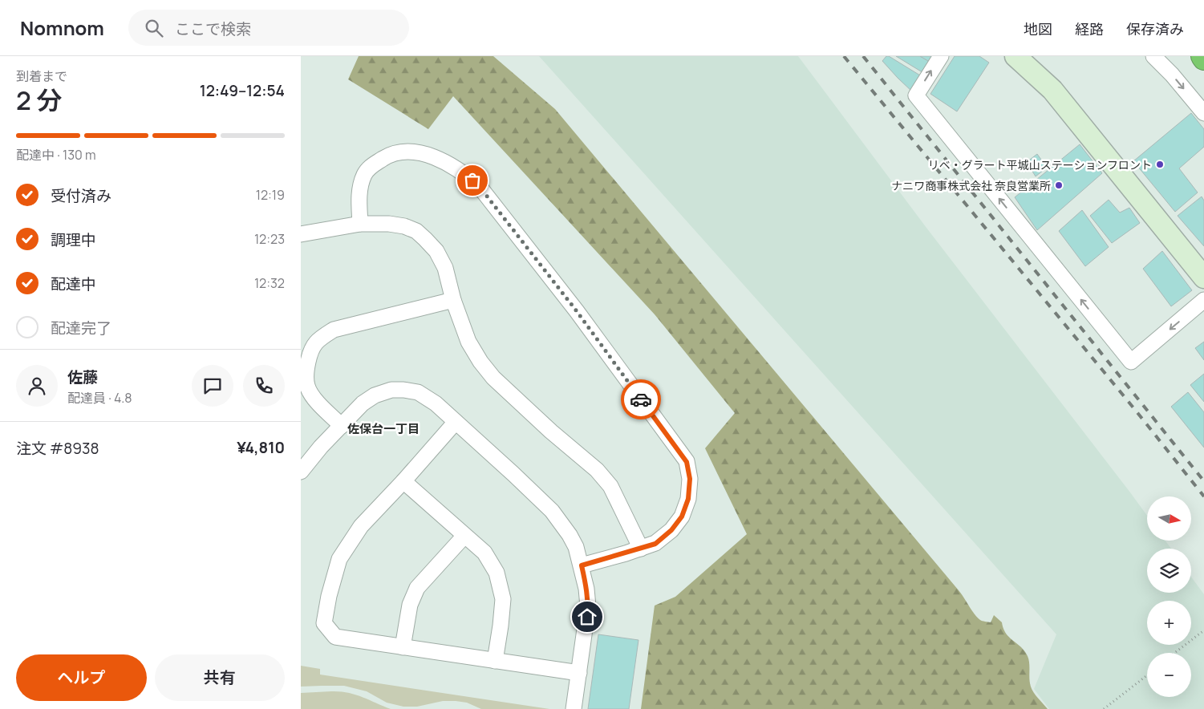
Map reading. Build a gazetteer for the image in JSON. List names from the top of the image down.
{
  "districts": ["佐保台一丁目"],
  "places": ["リベ・グラート平城山ステーションフロント", "ナニワ商事株式会社 奈良営業所"],
  "north": "right",
  "page": {
    "header": "Nomnom",
    "search": "ここで検索",
    "nav": ["地図", "経路", "保存済み"],
    "heading": ["2 分", "到着まで", "12:49–12:54"],
    "panel": [
      "佐藤",
      "配達員 · 4.8",
      "注文 #8938",
      "¥4,810"
    ],
    "bar": "配達中 · 130 m",
    "list": [
      ["受付済み", "12:19"],
      ["調理中", "12:23"],
      ["配達中", "12:32"],
      "配達完了"
    ],
    "map_buttons": ["+", "−"],
    "buttons": ["ヘルプ", "共有"]
  }
}
